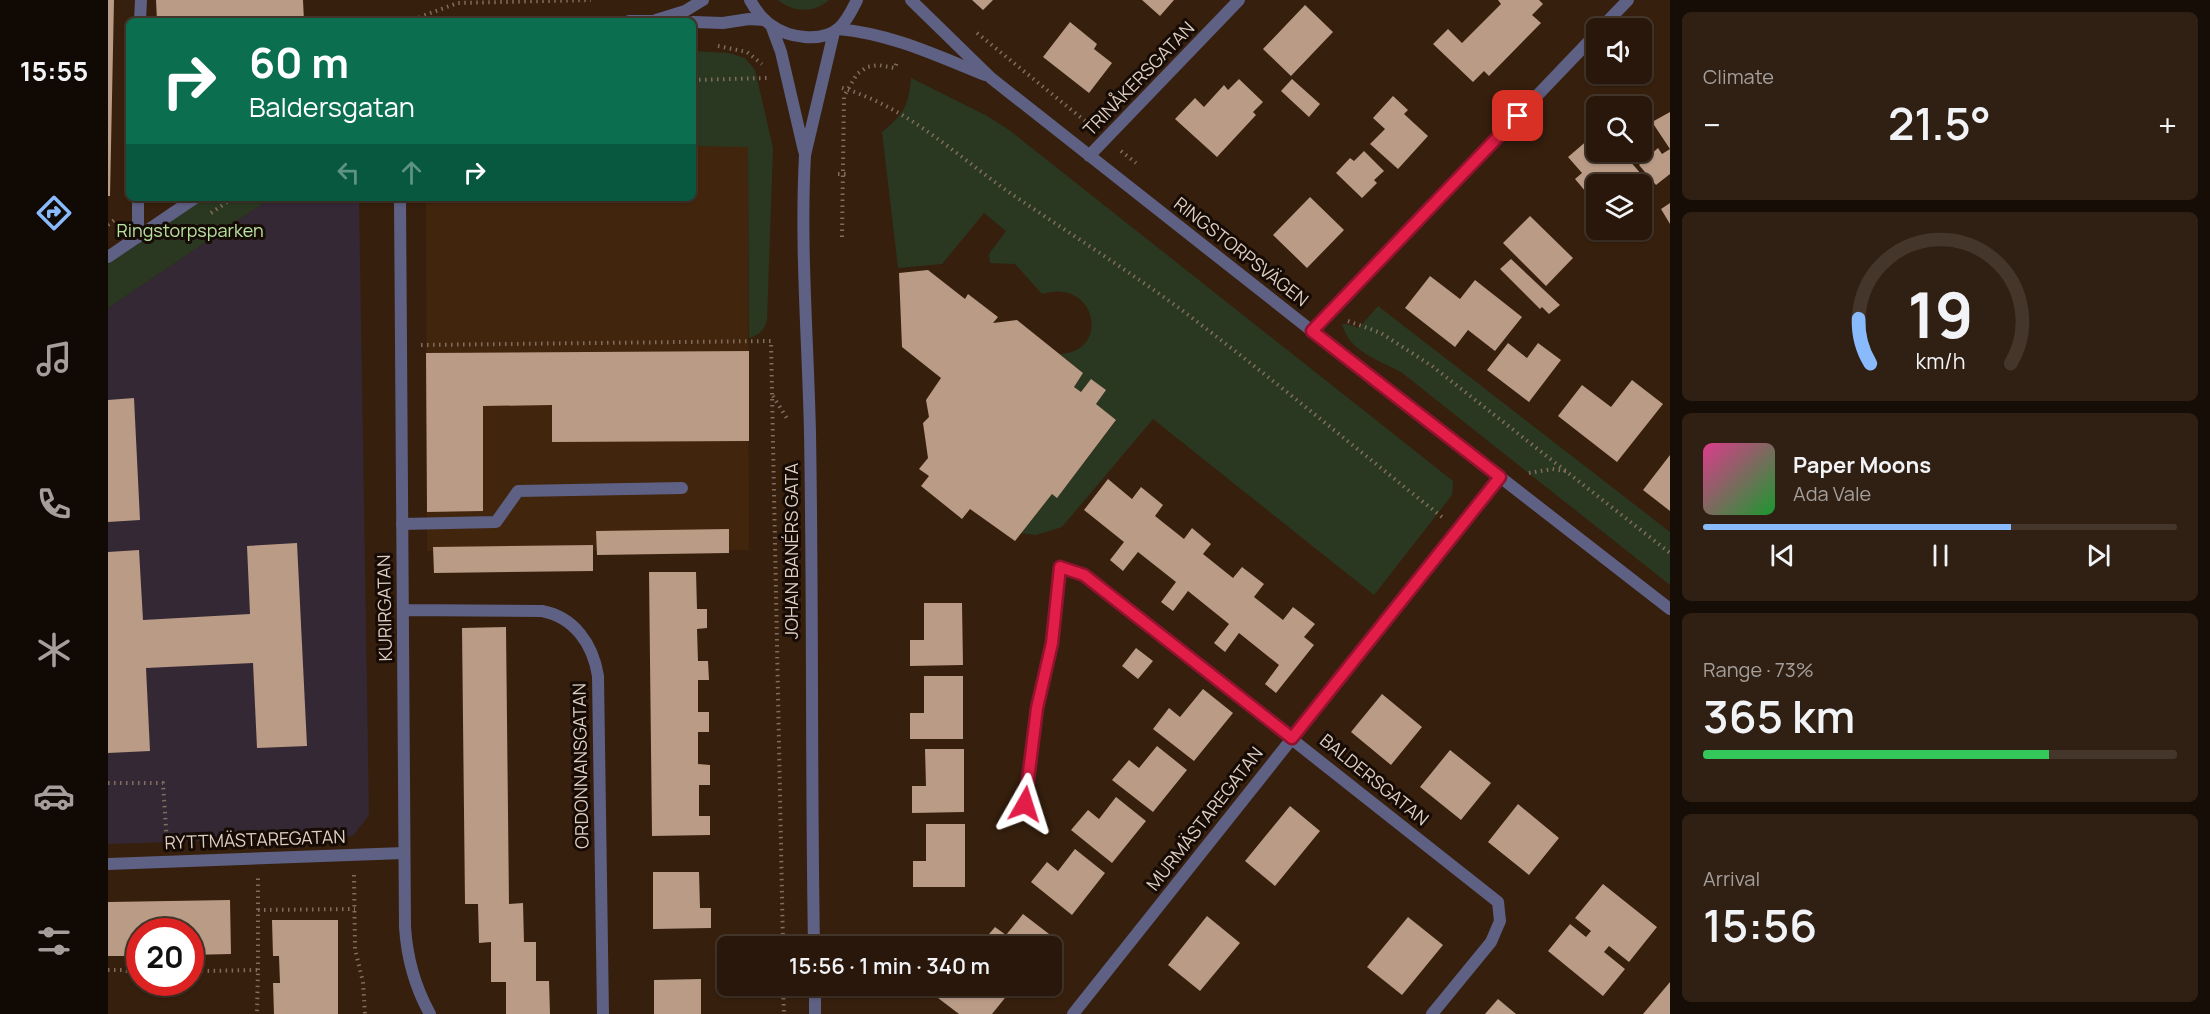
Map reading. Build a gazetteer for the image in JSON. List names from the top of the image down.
{
  "streets": {
    "street": [
      "TRINÅKERSGATAN",
      "RINGSTORPSVÄGEN",
      "JOHAN BANÉRS GATA",
      "KURIRGATAN",
      "ORDONNANSGATAN",
      "BALDERSGATAN",
      "MURMÄSTAREGATAN",
      "RYTTMÄSTAREGATAN"
    ]
  },
  "crossings": [
    ["TRINÅKERSGATAN", "RINGSTORPSVÄGEN"],
    ["RINGSTORPSVÄGEN", "JOHAN BANÉRS GATA"],
    ["RINGSTORPSVÄGEN", "MURMÄSTAREGATAN"],
    ["KURIRGATAN", "ORDONNANSGATAN"],
    ["KURIRGATAN", "RYTTMÄSTAREGATAN"],
    ["BALDERSGATAN", "MURMÄSTAREGATAN"]
  ],
  "parks": ["Ringstorpsparken"],
  "page": {
    "tabs": "15:55",
    "tile": [
      "Climate",
      ["Range · 73%", "365 km"],
      ["Arrival", "15:56"]
    ],
    "turn": ["60 m", "Baldersgatan"],
    "heat": ["−", "21.5°", "+"],
    "song": ["Paper Moons", "Ada Vale"],
    "limit": "20",
    "trip": "15:56 · 1 min · 340 m",
    "gauge": ["19", "km/h"]
  }
}
